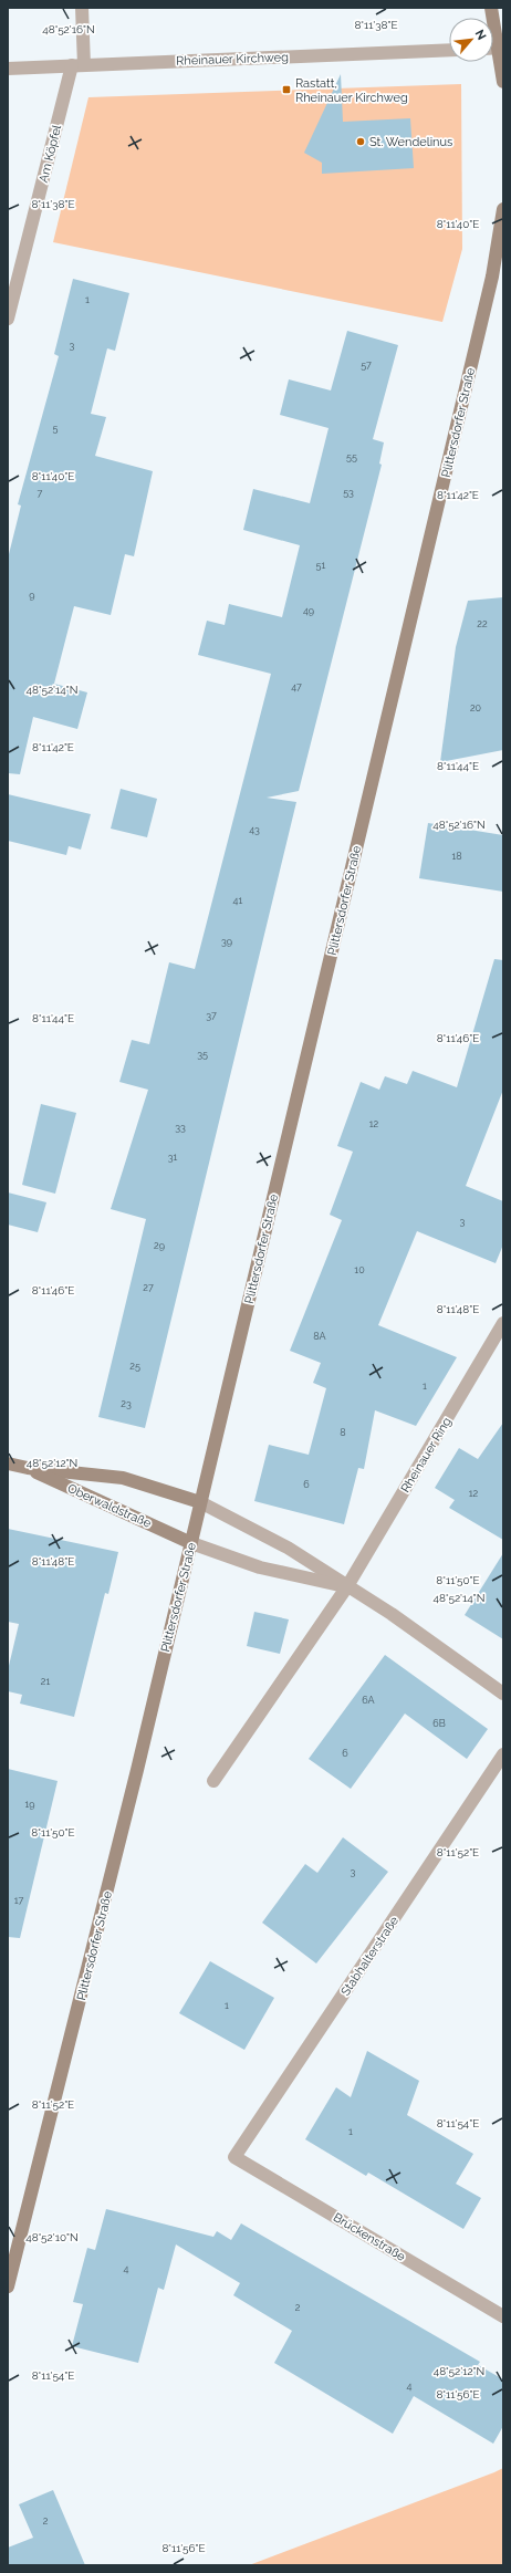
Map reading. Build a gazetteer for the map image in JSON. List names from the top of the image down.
{
  "streets": {
    "street": [
      "Rheinauer Kirchweg",
      "Am Köpfel",
      "Plittersdorfer Straße",
      "Rheinauer Ring",
      "Oberwaldstraße",
      "Stabhalterstraße",
      "Brückenstraße"
    ]
  },
  "crossings": [
    ["Rheinauer Kirchweg", "Am Köpfel"],
    ["Plittersdorfer Straße", "Oberwaldstraße"],
    ["Stabhalterstraße", "Brückenstraße"]
  ],
  "places": {
    "transit": ["Rastatt, Rheinauer Kirchweg"],
    "other": ["St. Wendelinus"]
  },
  "house_numbers": [
    "1",
    "3",
    "57",
    "5",
    "55",
    "53",
    "7",
    "51",
    "9",
    "49",
    "22",
    "47",
    "20",
    "43",
    "18",
    "41",
    "39",
    "37",
    "35",
    "12",
    "33",
    "31",
    "3",
    "29",
    "10",
    "27",
    "8A",
    "25",
    "1",
    "23",
    "8",
    "6",
    "12",
    "21",
    "6A",
    "6B",
    "6",
    "19",
    "3",
    "17",
    "1",
    "1",
    "4",
    "2",
    "4",
    "2"
  ],
  "north": "top right",
  "coordinates": [
    "8°11'38\"E",
    "48°52'16\"N",
    "8°11'40\"E",
    "8°11'42\"E",
    "48°52'14\"N",
    "8°11'44\"E",
    "8°11'46\"E",
    "8°11'48\"E",
    "48°52'12\"N",
    "8°11'50\"E",
    "8°11'52\"E",
    "8°11'54\"E",
    "48°52'10\"N",
    "8°11'56\"E"
  ]
}
